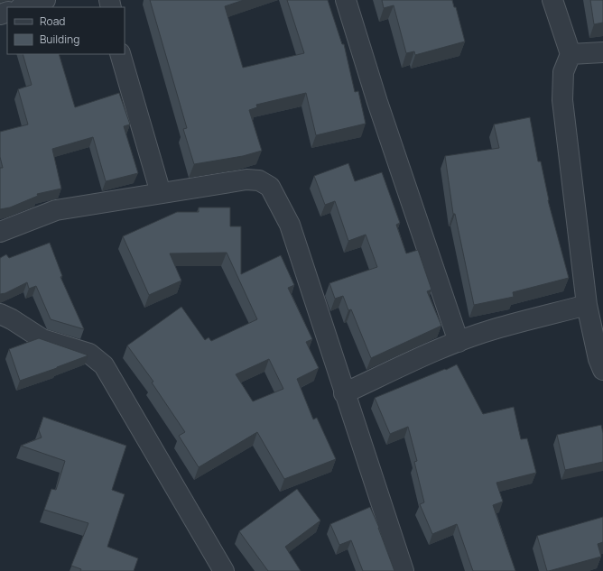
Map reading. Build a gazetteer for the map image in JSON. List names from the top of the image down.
{
  "legend": ["Road", "Building"]
}
